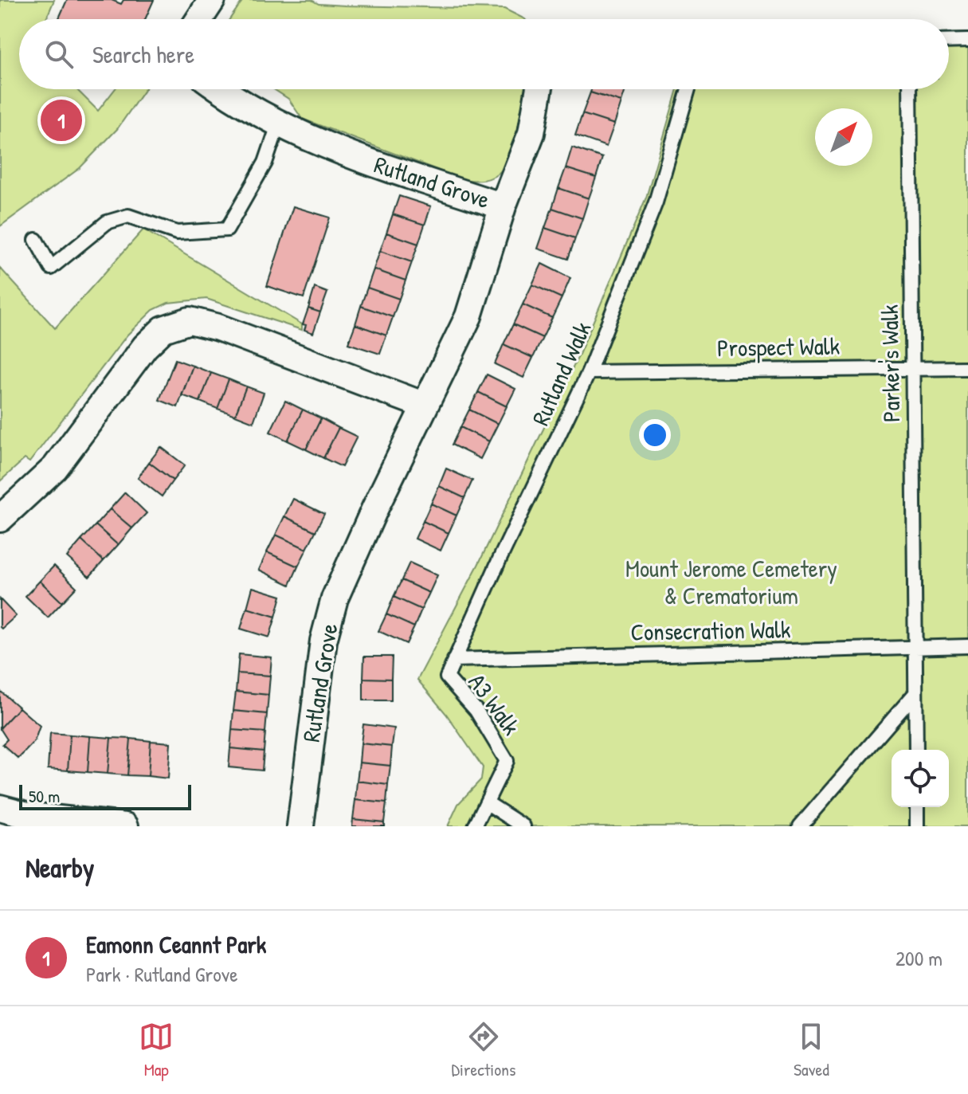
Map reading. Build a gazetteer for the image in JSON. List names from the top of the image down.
{
  "streets": {
    "street": ["Rutland Grove"],
    "lane": [
      "Prospect Walk",
      "Parker's Walk",
      "Rutland Walk",
      "Consecration Walk",
      "A3 Walk"
    ]
  },
  "crossings": [
    ["Prospect Walk", "Parker's Walk"],
    ["Prospect Walk", "Rutland Walk"],
    ["Parker's Walk", "Consecration Walk"],
    ["Rutland Walk", "Consecration Walk"],
    ["Rutland Walk", "A3 Walk"]
  ],
  "parks": ["Mount Jerome Cemetery & Crematorium"],
  "scale_bar": "50 m",
  "north": "top right",
  "page": {
    "search": "Search here",
    "pins": "1",
    "scale": "50 m",
    "heading": "Nearby",
    "list": [
      {
        "mark": "1",
        "name": "Eamonn Ceannt Park",
        "note": "Park · Rutland Grove",
        "value": "200 m"
      }
    ],
    "nav": ["Map", "Directions", "Saved"]
  }
}
